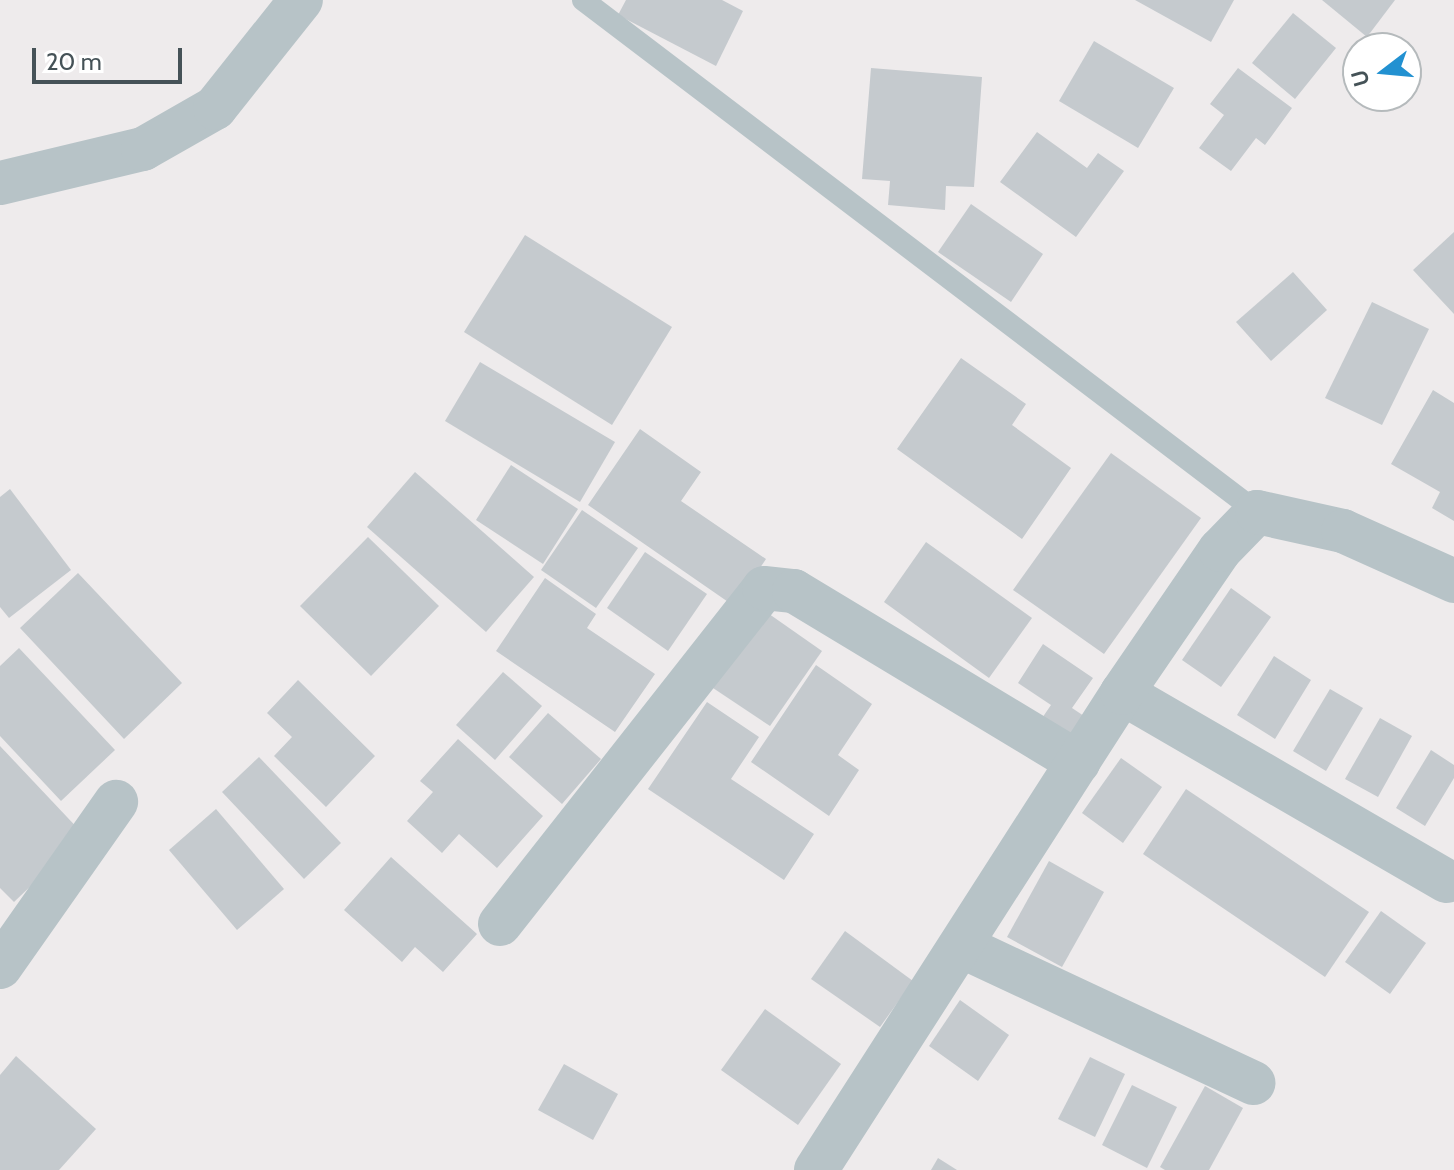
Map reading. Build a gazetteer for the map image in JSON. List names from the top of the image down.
{
  "scale_bar": "20 m",
  "north": "left"
}
